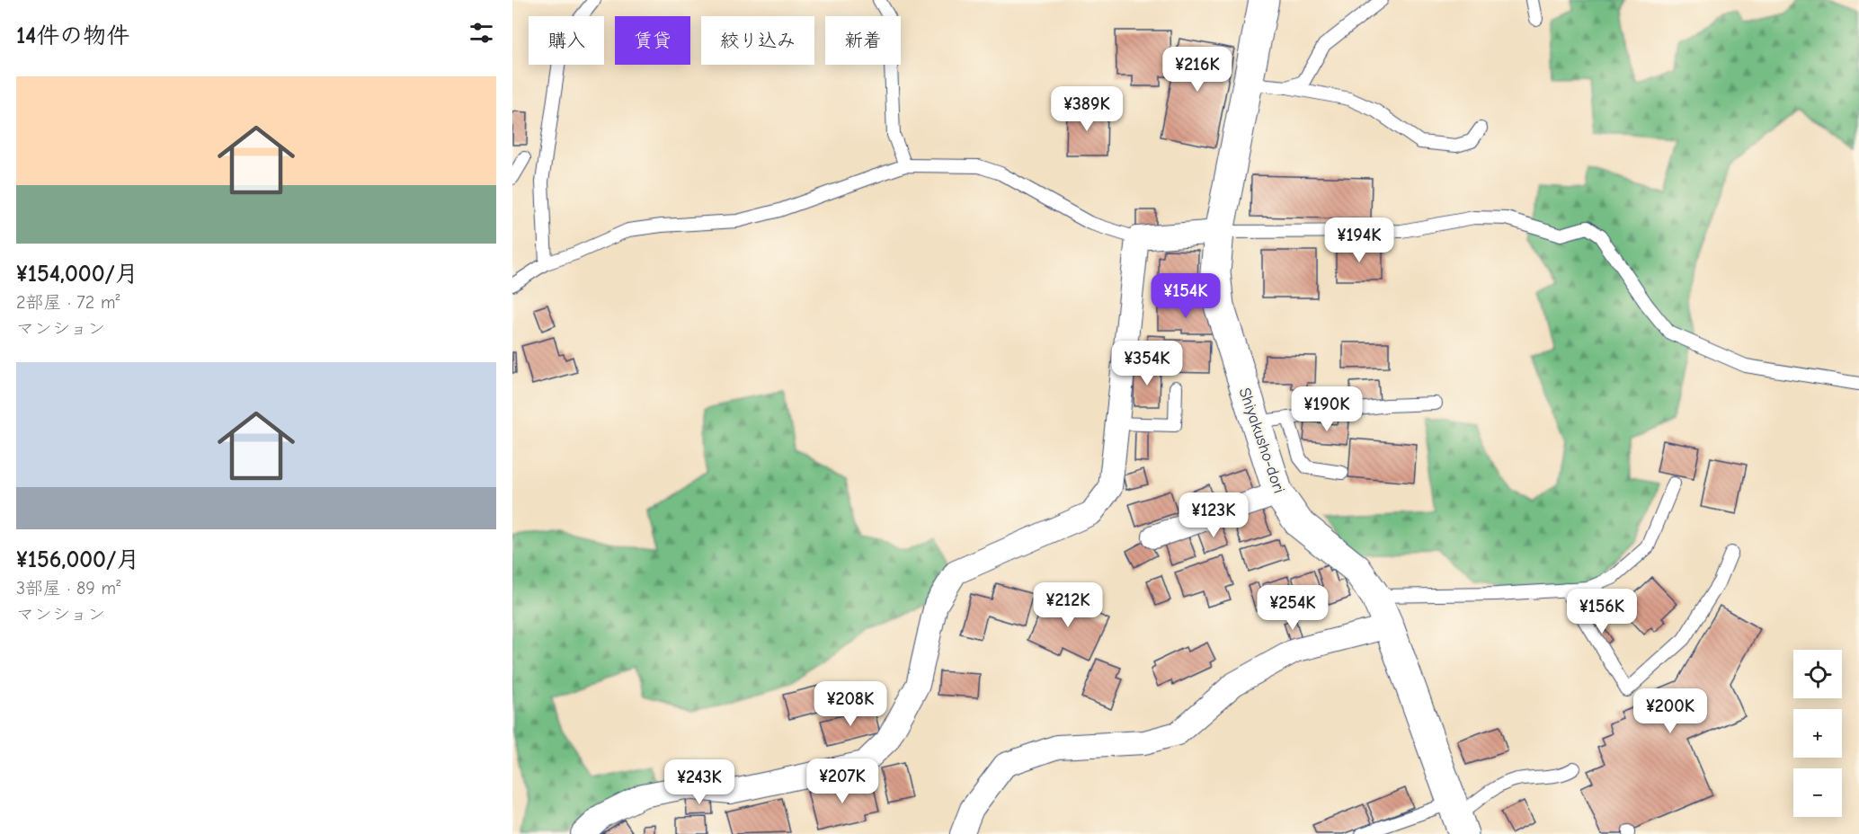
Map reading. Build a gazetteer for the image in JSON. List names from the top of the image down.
{
  "streets": {
    "street": ["Shiyakusho-dori"]
  },
  "page": {
    "heading": "14件の物件",
    "chip": [
      "購入",
      "賃貸",
      "絞り込み",
      "新着"
    ],
    "price": [
      "¥216K",
      "¥389K",
      "¥194K",
      "¥154K",
      "¥354K",
      "¥190K",
      "¥123K",
      "¥212K",
      "¥254K",
      "¥156K",
      "¥208K",
      "¥200K",
      "¥207K",
      "¥243K"
    ],
    "list": [
      {
        "name": "¥154,000/月",
        "note": "2部屋 · 72 m² · マンション"
      },
      {
        "name": "¥156,000/月",
        "note": "3部屋 · 89 m² · マンション"
      }
    ],
    "map_buttons": ["+", "−"]
  }
}
